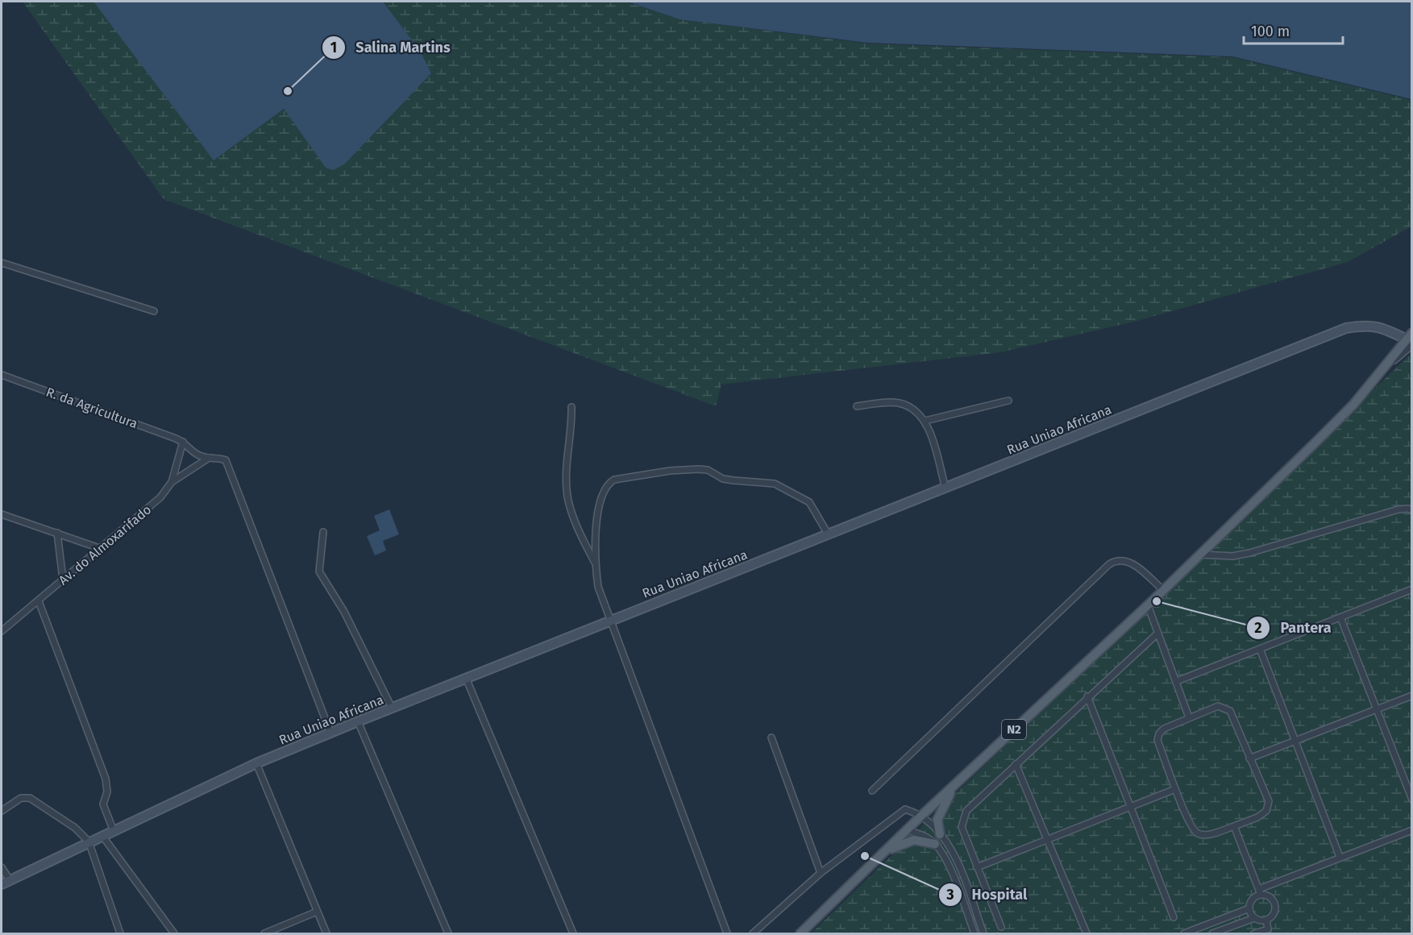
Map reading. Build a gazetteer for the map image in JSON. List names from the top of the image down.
{
  "streets": {
    "main road": ["Rua Uniao Africana", "N2"],
    "street": ["R. da Agricultura", "Av. do Almoxarifado"]
  },
  "crossings": [
    ["R. da Agricultura", "Rua Uniao Africana"],
    ["R. da Agricultura", "Av. do Almoxarifado"],
    ["Rua Uniao Africana", "N2"]
  ],
  "places": ["Salina Martins", "Pantera", "Hospital"],
  "scale_bar": "100 m"
}
